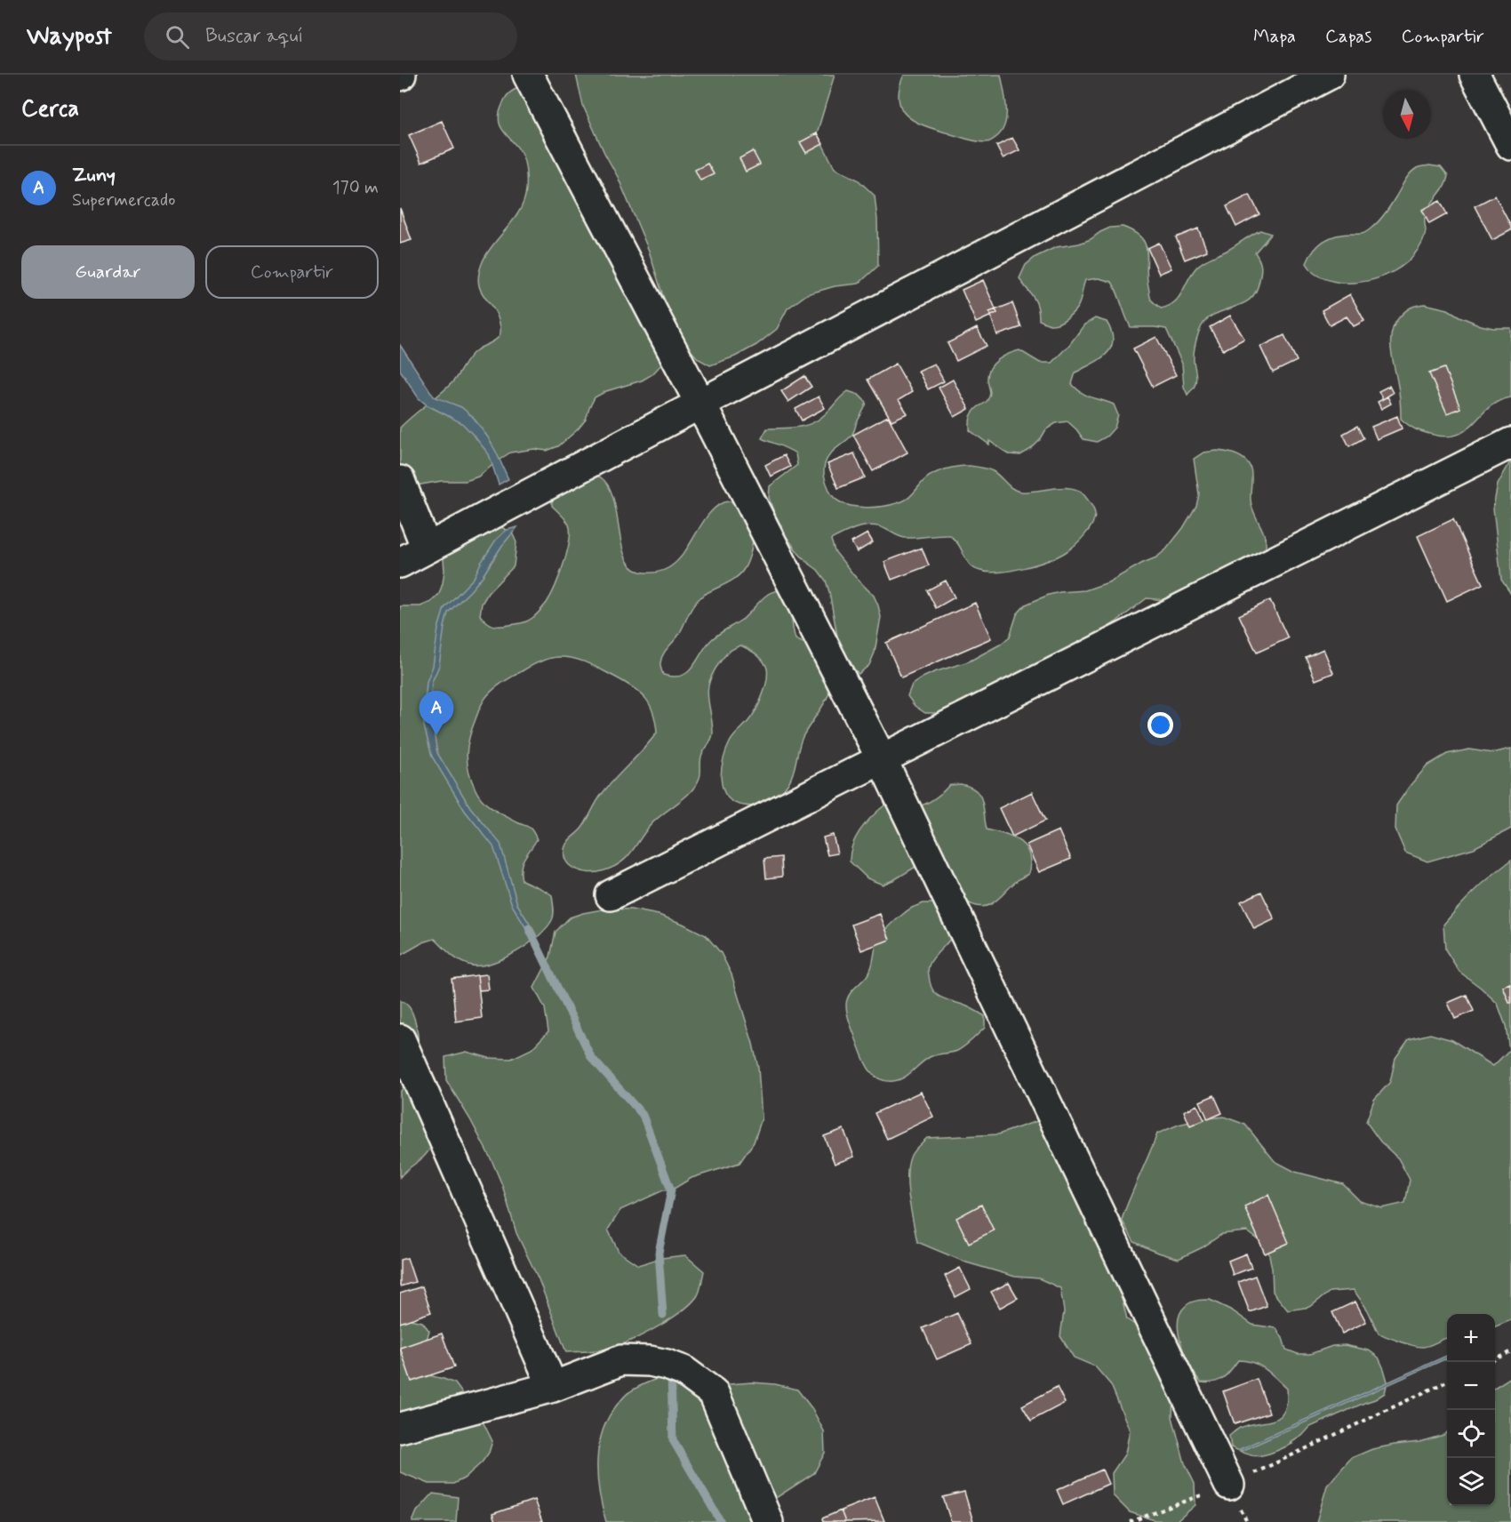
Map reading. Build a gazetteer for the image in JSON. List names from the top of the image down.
{
  "north": "bottom",
  "page": {
    "header": "Waypost",
    "search": "Buscar aquí",
    "nav": ["Mapa", "Capas", "Compartir"],
    "heading": "Cerca",
    "list": [
      {
        "mark": "A",
        "name": "Zuny",
        "note": "Supermercado",
        "value": "170 m"
      }
    ],
    "buttons": ["Guardar", "Compartir"],
    "pins": "A",
    "map_buttons": ["+", "−"]
  }
}
